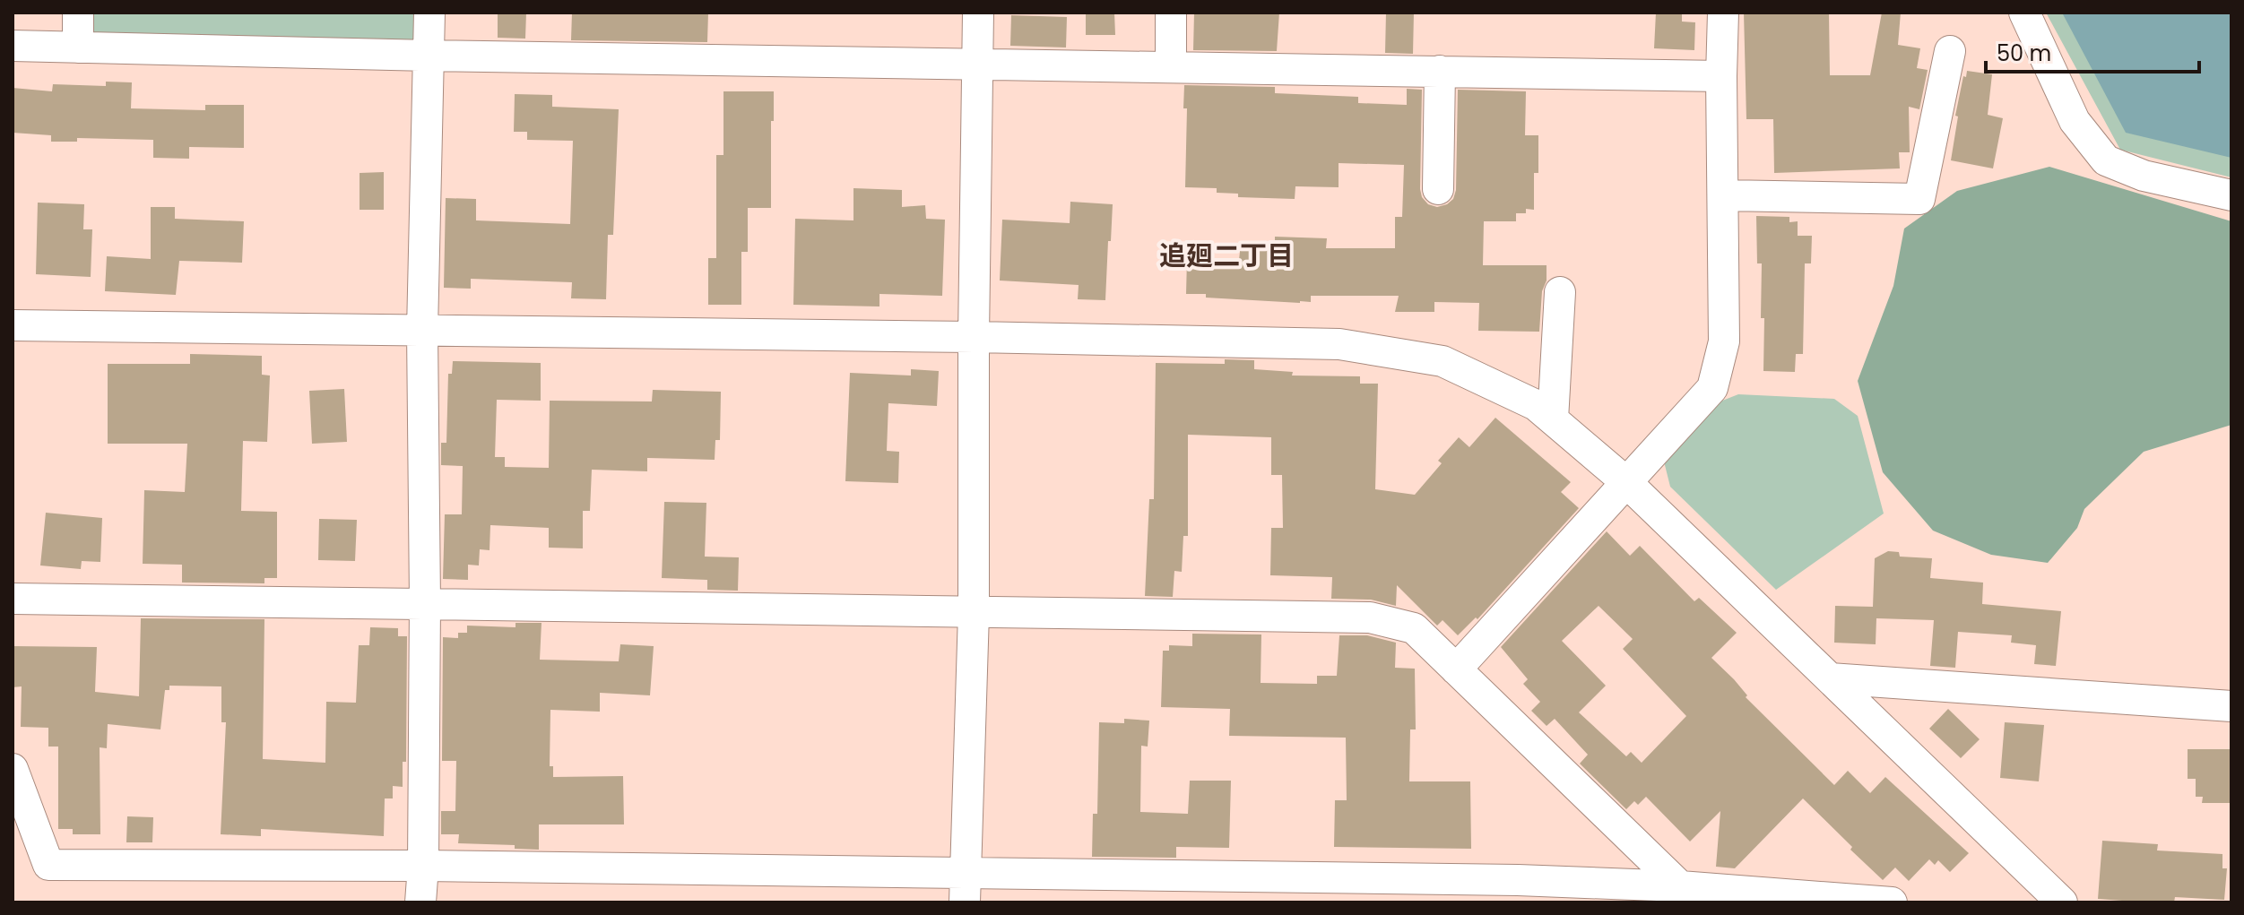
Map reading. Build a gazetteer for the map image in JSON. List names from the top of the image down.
{
  "districts": ["追廻二丁目"],
  "scale_bar": "50 m"
}
